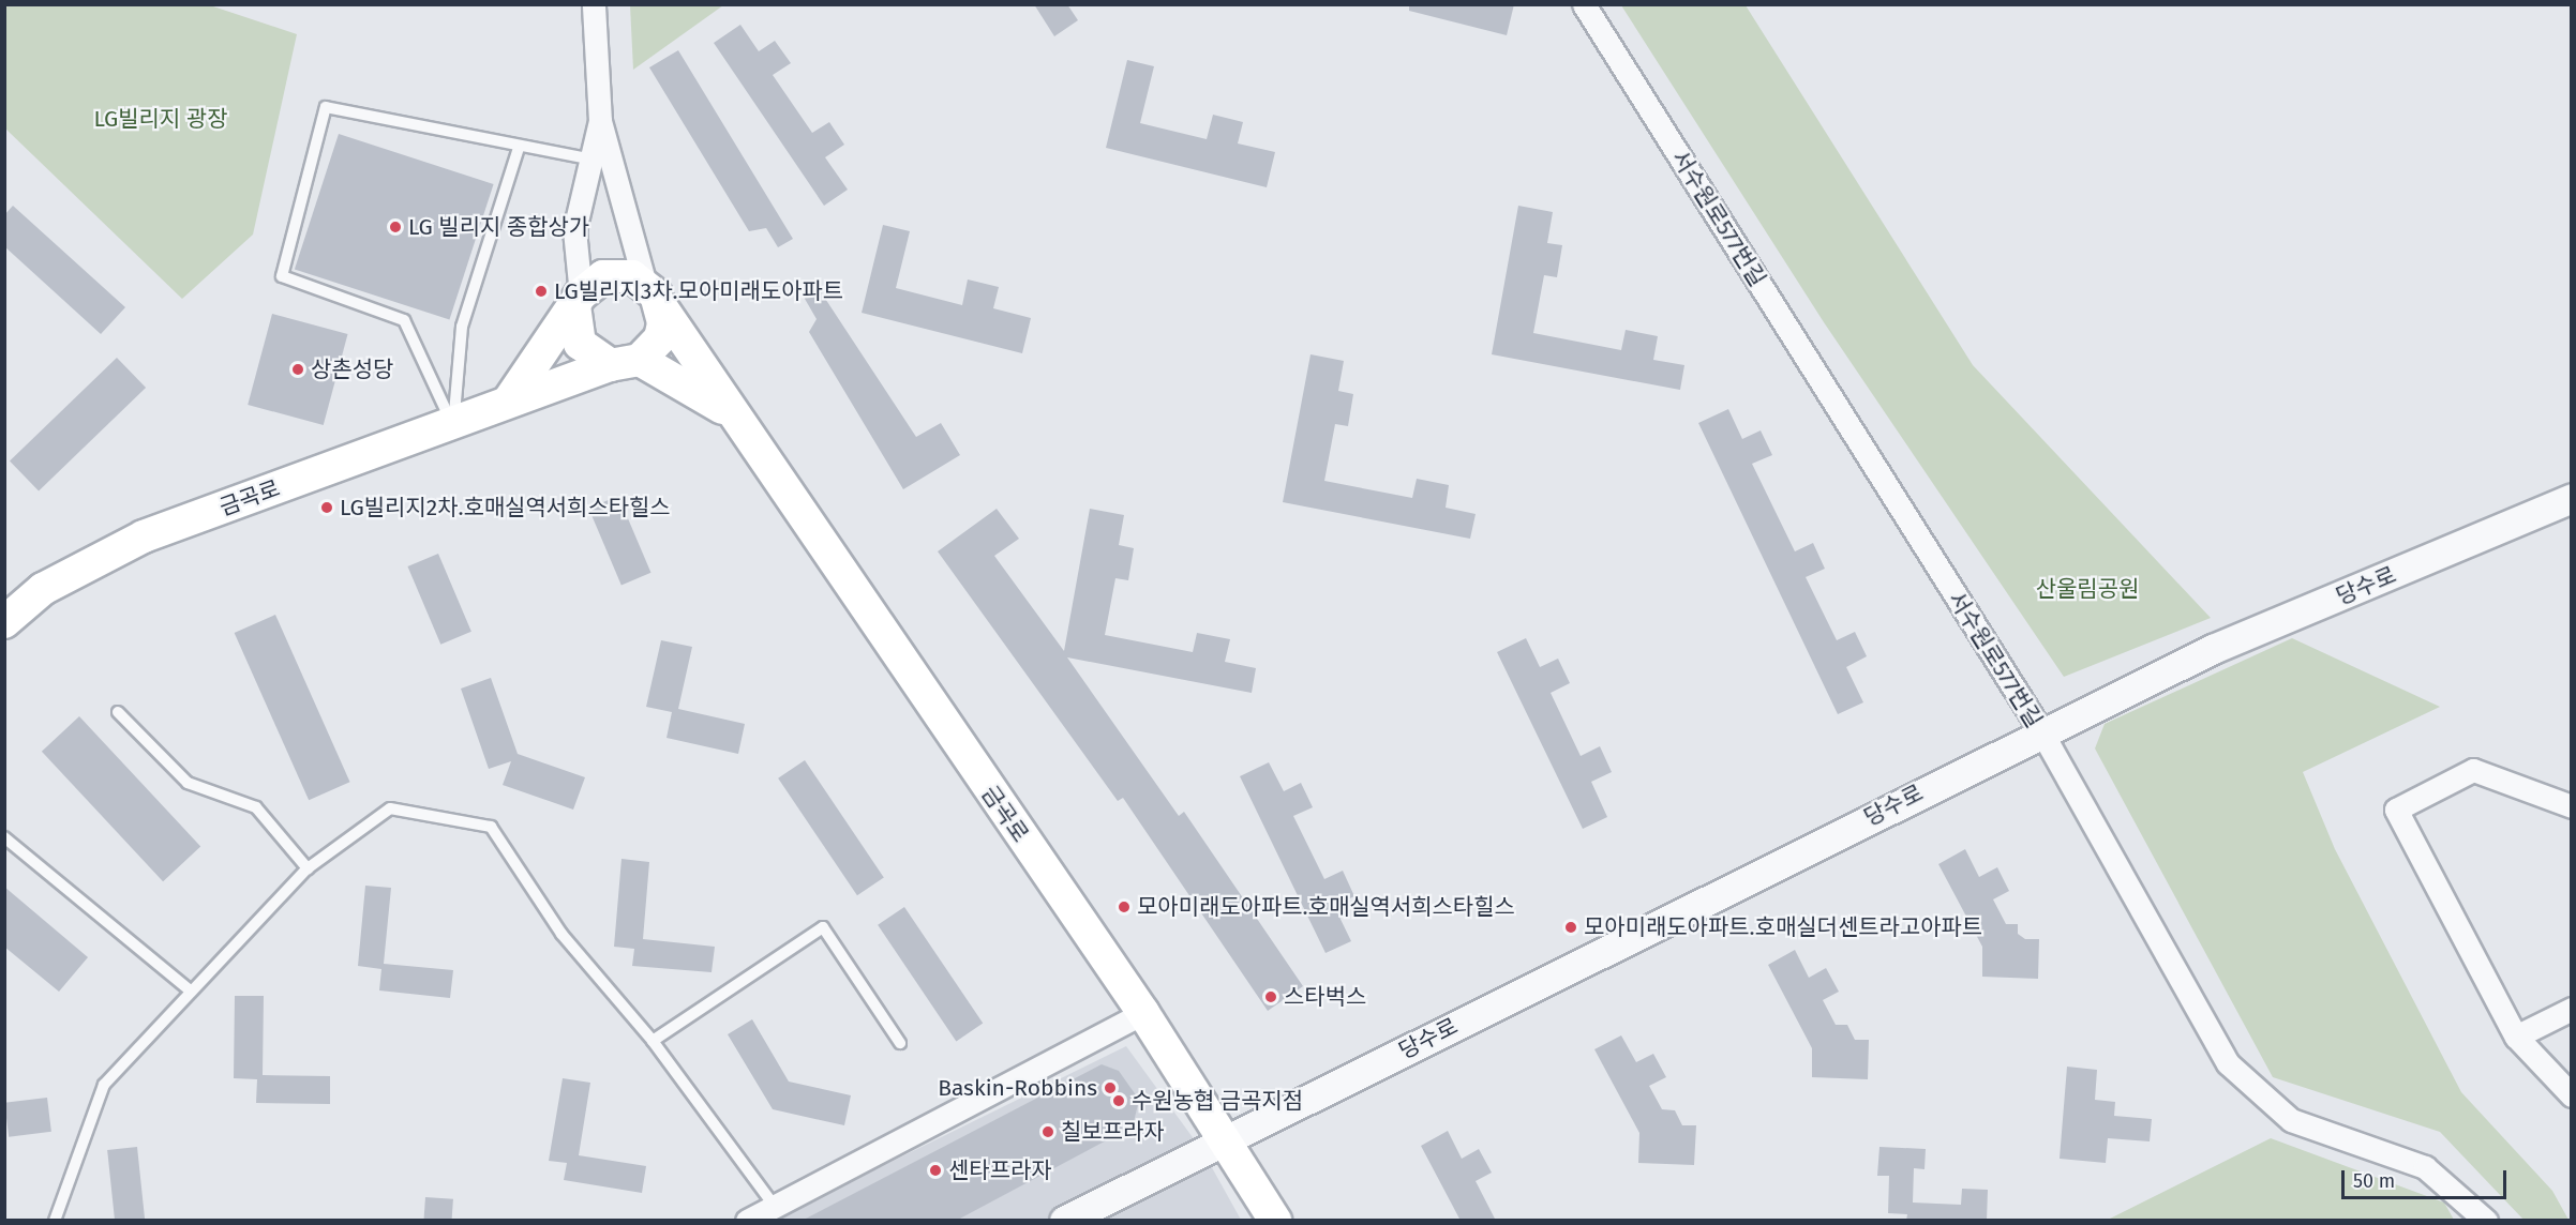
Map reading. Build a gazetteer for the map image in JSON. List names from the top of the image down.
{
  "streets": {
    "main road": ["금곡로"],
    "street": ["서수원로577번길", "당수로"]
  },
  "crossings": [
    ["서수원로577번길", "당수로"],
    ["금곡로", "당수로"]
  ],
  "parks": ["LG빌리지 광장", "산울림공원"],
  "places": [
    "LG 빌리지 종합상가",
    "LG빌리지3차.모아미래도아파트",
    "상촌성당",
    "LG빌리지2차.호매실역서희스타힐스",
    "모아미래도아파트.호매실역서희스타힐스",
    "모아미래도아파트.호매실더센트라고아파트",
    "스타벅스",
    "Baskin-Robbins",
    "수원농협 금곡지점",
    "칠보프라자",
    "센타프라자"
  ],
  "scale_bar": "50 m"
}
